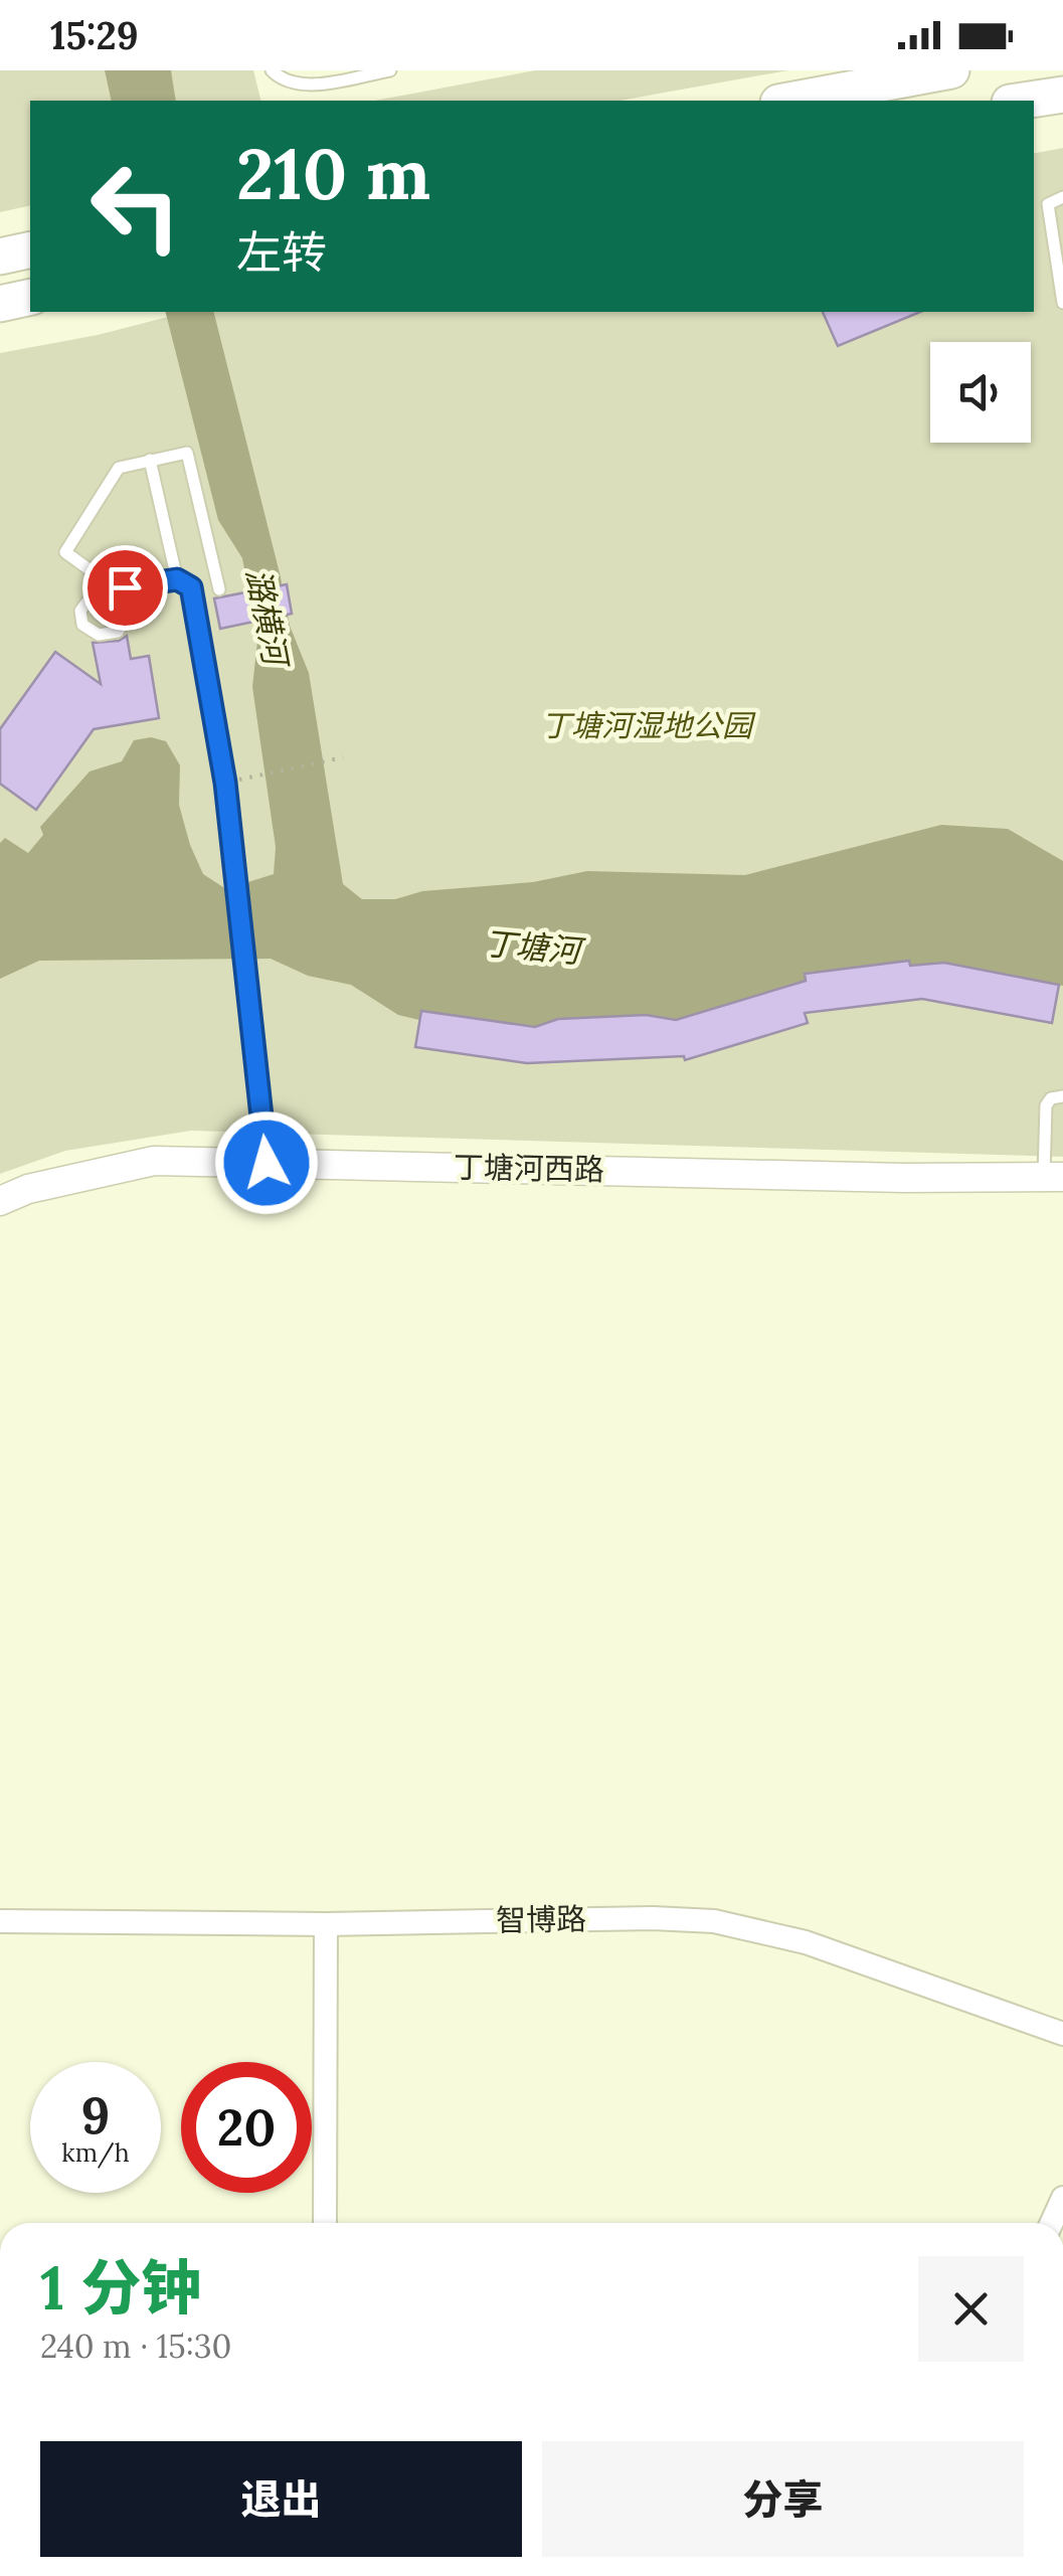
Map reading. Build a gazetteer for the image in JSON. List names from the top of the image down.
{
  "streets": {
    "street": ["丁塘河西路", "智博路"]
  },
  "water": ["潞横河", "丁塘河"],
  "parks": ["丁塘河湿地公园"],
  "page": {
    "status": "15:29",
    "turn": ["210 m", "左转"],
    "speed": "9 km/h",
    "limit": "20",
    "heading": ["1 分钟", "240 m · 15:30"],
    "buttons": ["退出", "分享"]
  }
}
